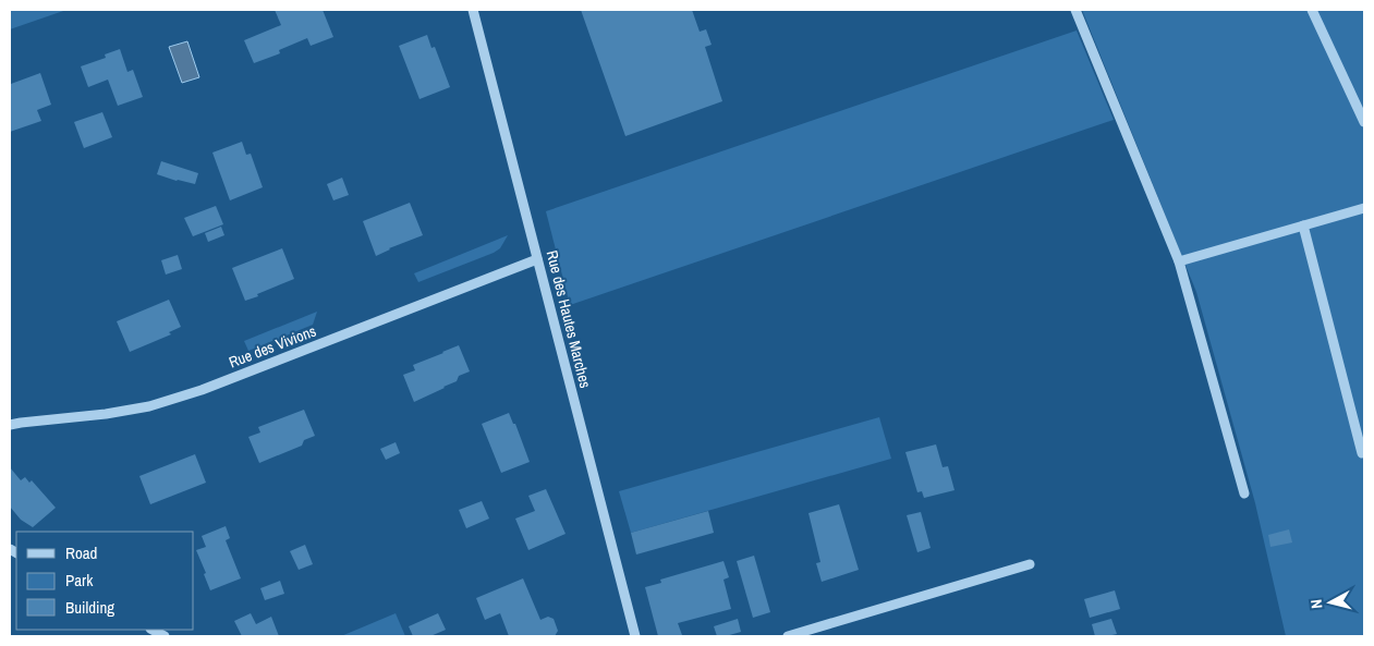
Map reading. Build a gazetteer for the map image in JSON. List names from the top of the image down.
{
  "streets": {
    "street": ["Rue des Hautes Marches", "Rue des Vivions"]
  },
  "crossings": [
    ["Rue des Hautes Marches", "Rue des Vivions"]
  ],
  "legend": ["Road", "Park", "Building"],
  "north": "left"
}
